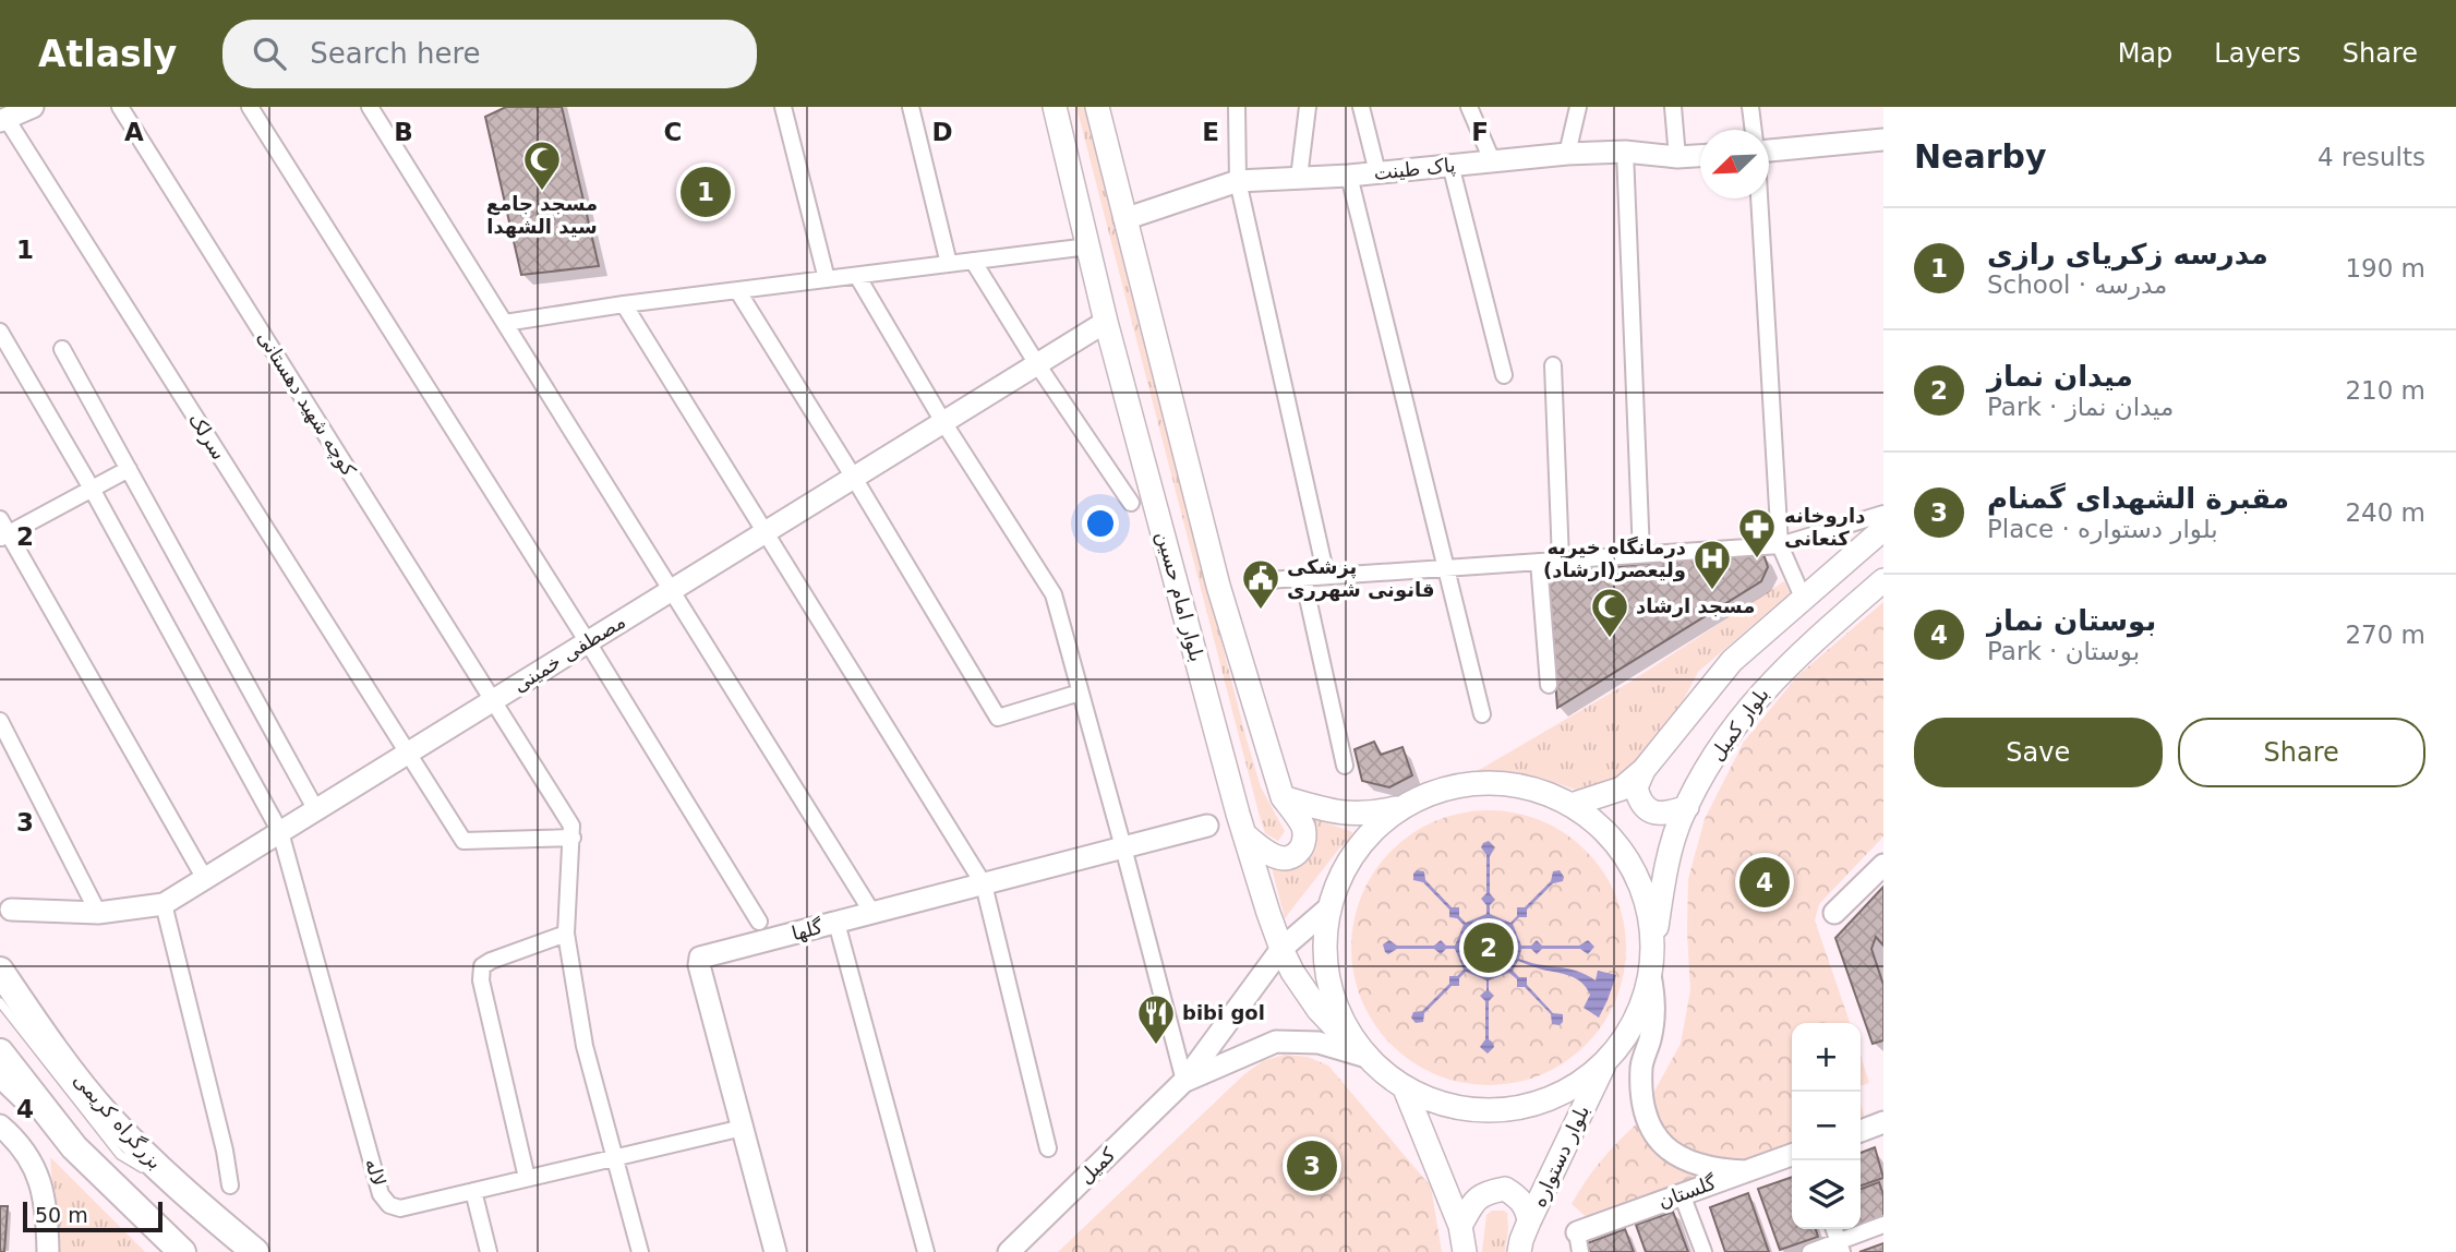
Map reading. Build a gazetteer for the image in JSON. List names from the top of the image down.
{
  "streets": {
    "highway": ["بزرگراه کریمی"],
    "main road": ["بلوار امام حسین", "بلوار کمیل", "بلوار دستواره"],
    "street": [
      "پاک طینت",
      "کوچه شهید دهستانی",
      "سرلک",
      "مصطفی خمینی",
      "گلها",
      "کمیل",
      "لاله",
      "گلستان"
    ]
  },
  "crossings": [
    ["پاک طینت", "بلوار امام حسین"],
    ["کوچه شهید دهستانی", "سرلک"],
    ["کوچه شهید دهستانی", "مصطفی خمینی"],
    ["سرلک", "مصطفی خمینی"],
    ["بلوار امام حسین", "مصطفی خمینی"],
    ["بلوار امام حسین", "کمیل"],
    ["مصطفی خمینی", "لاله"],
    ["بلوار کمیل", "بلوار دستواره"],
    ["گلها", "لاله"]
  ],
  "places": {
    "mosque": ["مسجد جامع سید الشهدا", "مسجد ارشاد"],
    "pharmacy": ["داروخانه کنعانی"],
    "hospital": ["درمانگاه خیریه ولیعصر(ارشاد)"],
    "public building": ["پزشکی قانونی شهرری"],
    "restaurant": ["bibi gol"]
  },
  "scale_bar": "50 m",
  "north": "bottom left",
  "page": {
    "header": "Atlasly",
    "search": "Search here",
    "nav": ["Map", "Layers", "Share"],
    "heading": ["Nearby", "4 results"],
    "pins": [
      "1",
      "4",
      "2",
      "3"
    ],
    "list": [
      {
        "mark": "1",
        "name": "مدرسه زکریای رازی",
        "note": "School · مدرسه",
        "value": "190 m"
      },
      {
        "mark": "2",
        "name": "میدان نماز",
        "note": "Park · میدان نماز",
        "value": "210 m"
      },
      {
        "mark": "3",
        "name": "مقبرة الشهدای گمنام",
        "note": "Place · بلوار دستواره",
        "value": "240 m"
      },
      {
        "mark": "4",
        "name": "بوستان نماز",
        "note": "Park · بوستان",
        "value": "270 m"
      }
    ],
    "buttons": ["Save", "Share"],
    "map_buttons": ["+", "−"],
    "scale": "50 m"
  },
  "grid": {
    "columns": [
      "A",
      "B",
      "C",
      "D",
      "E",
      "F"
    ],
    "rows": [
      "1",
      "2",
      "3",
      "4"
    ]
  }
}
